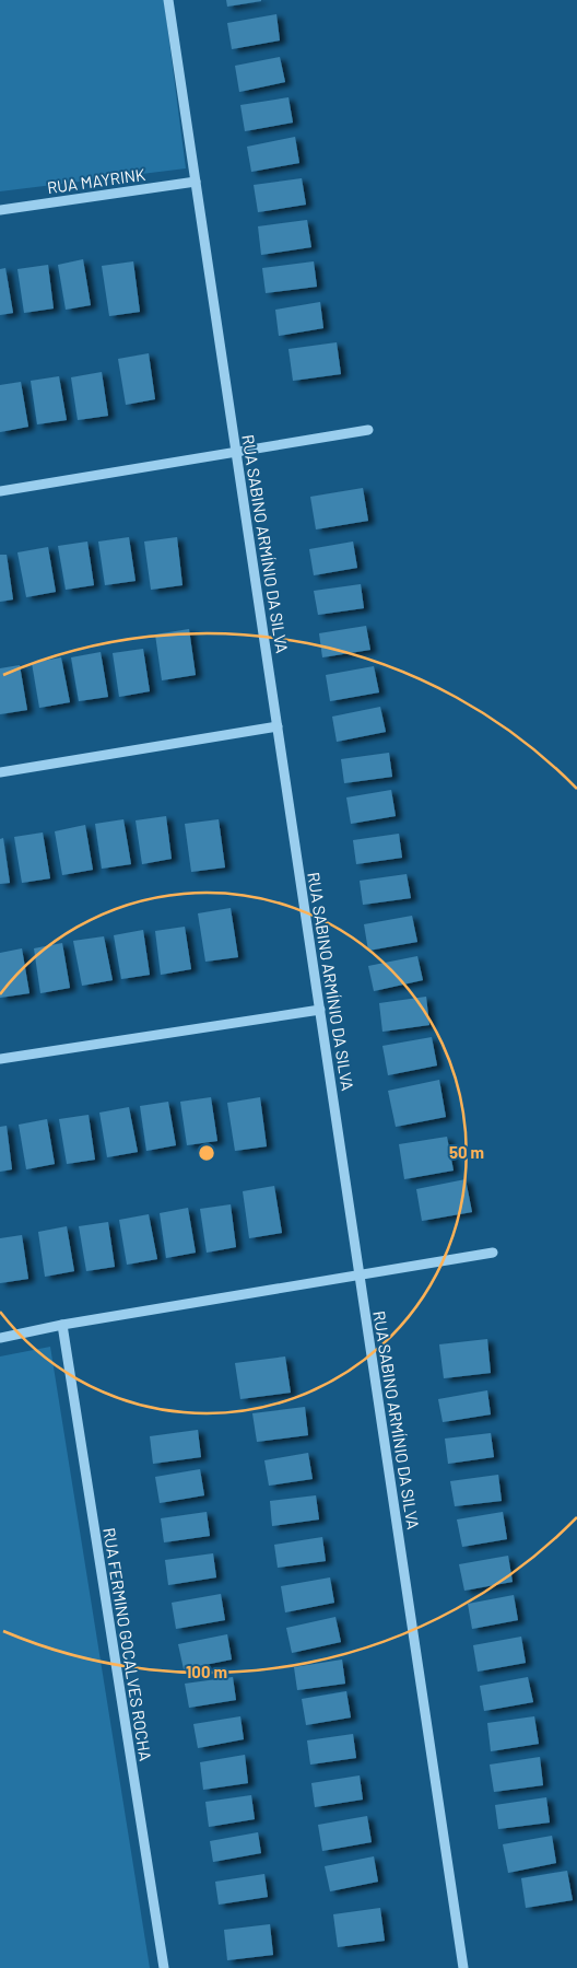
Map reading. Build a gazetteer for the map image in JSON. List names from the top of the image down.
{
  "streets": {
    "street": ["RUA MAYRINK", "RUA SABINO ARMÍNIO DA SILVA", "RUA FERMINO GOCALVES ROCHA"]
  },
  "crossings": [
    ["RUA MAYRINK", "RUA SABINO ARMÍNIO DA SILVA"]
  ],
  "rings": ["50 m", "100 m"]
}
